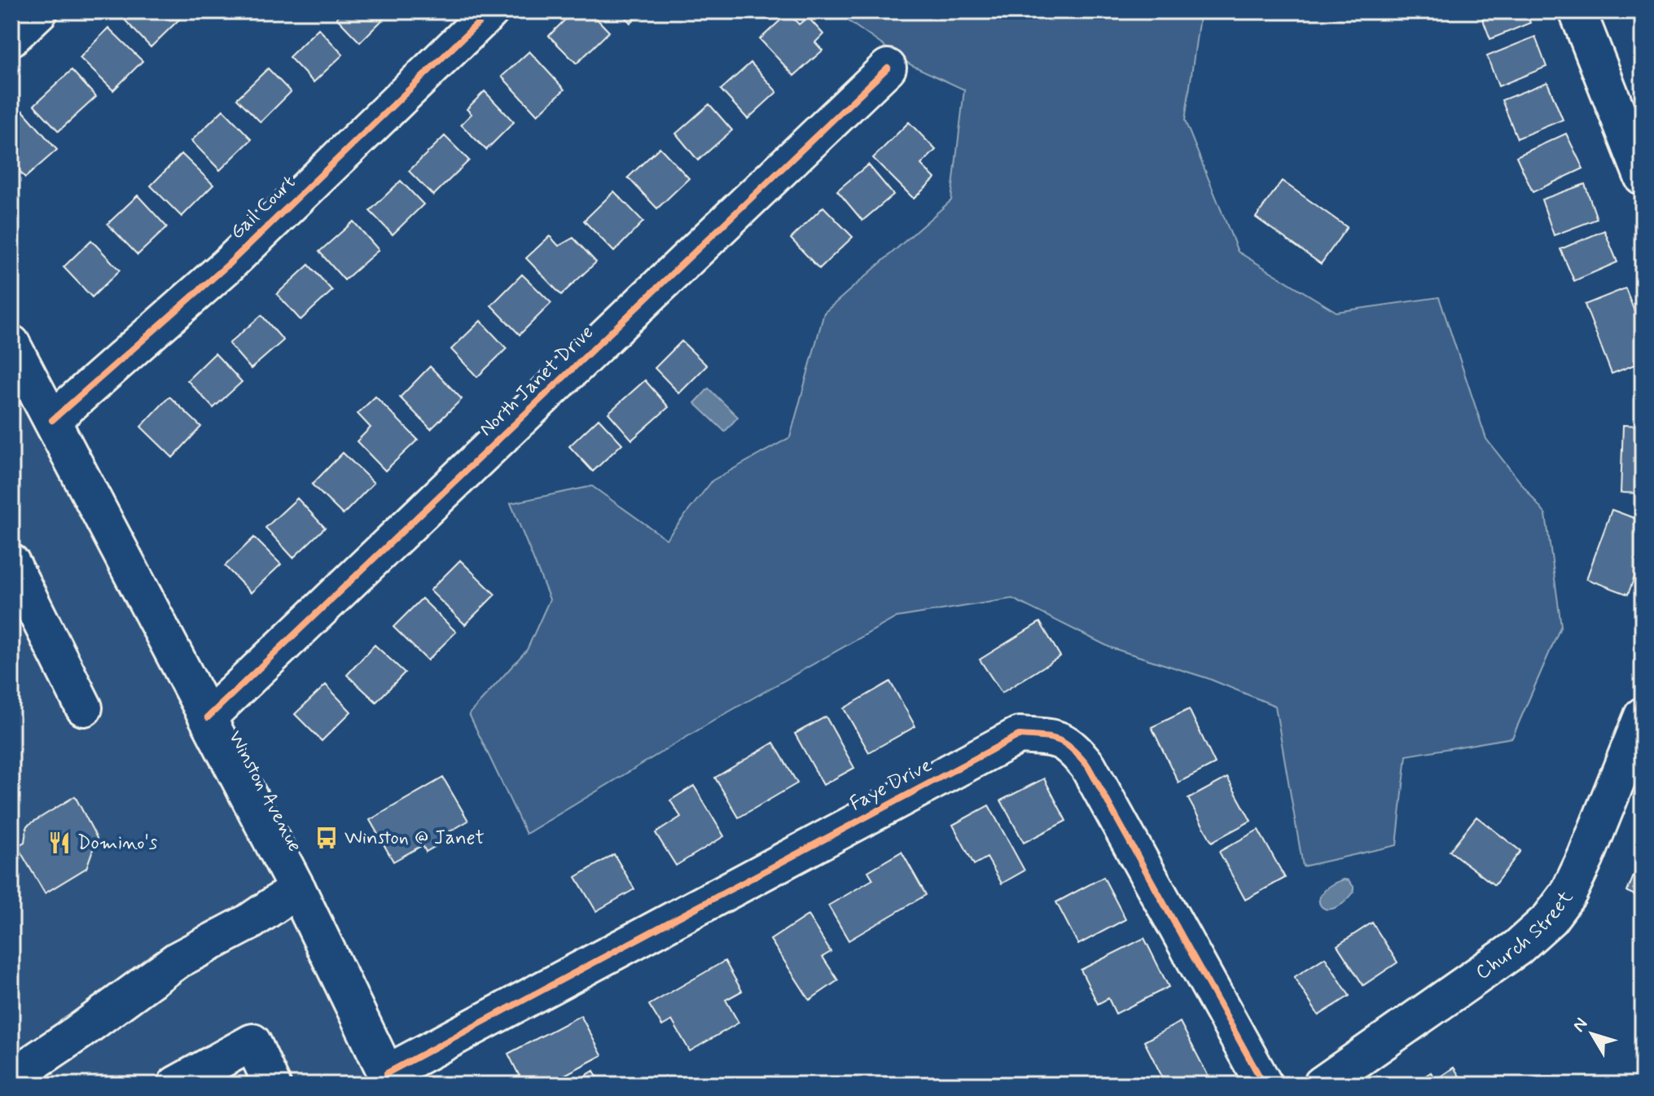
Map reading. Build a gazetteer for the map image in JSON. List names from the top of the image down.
{
  "streets": {
    "street": [
      "Gail Court",
      "North Janet Drive",
      "Faye Drive",
      "Winston Avenue",
      "Church Street"
    ]
  },
  "crossings": [
    ["Gail Court", "Winston Avenue"],
    ["North Janet Drive", "Winston Avenue"],
    ["Faye Drive", "Winston Avenue"]
  ],
  "places": {
    "bus stop": ["Winston @ Janet"],
    "restaurant": ["Domino's"]
  },
  "north": "top left"
}
